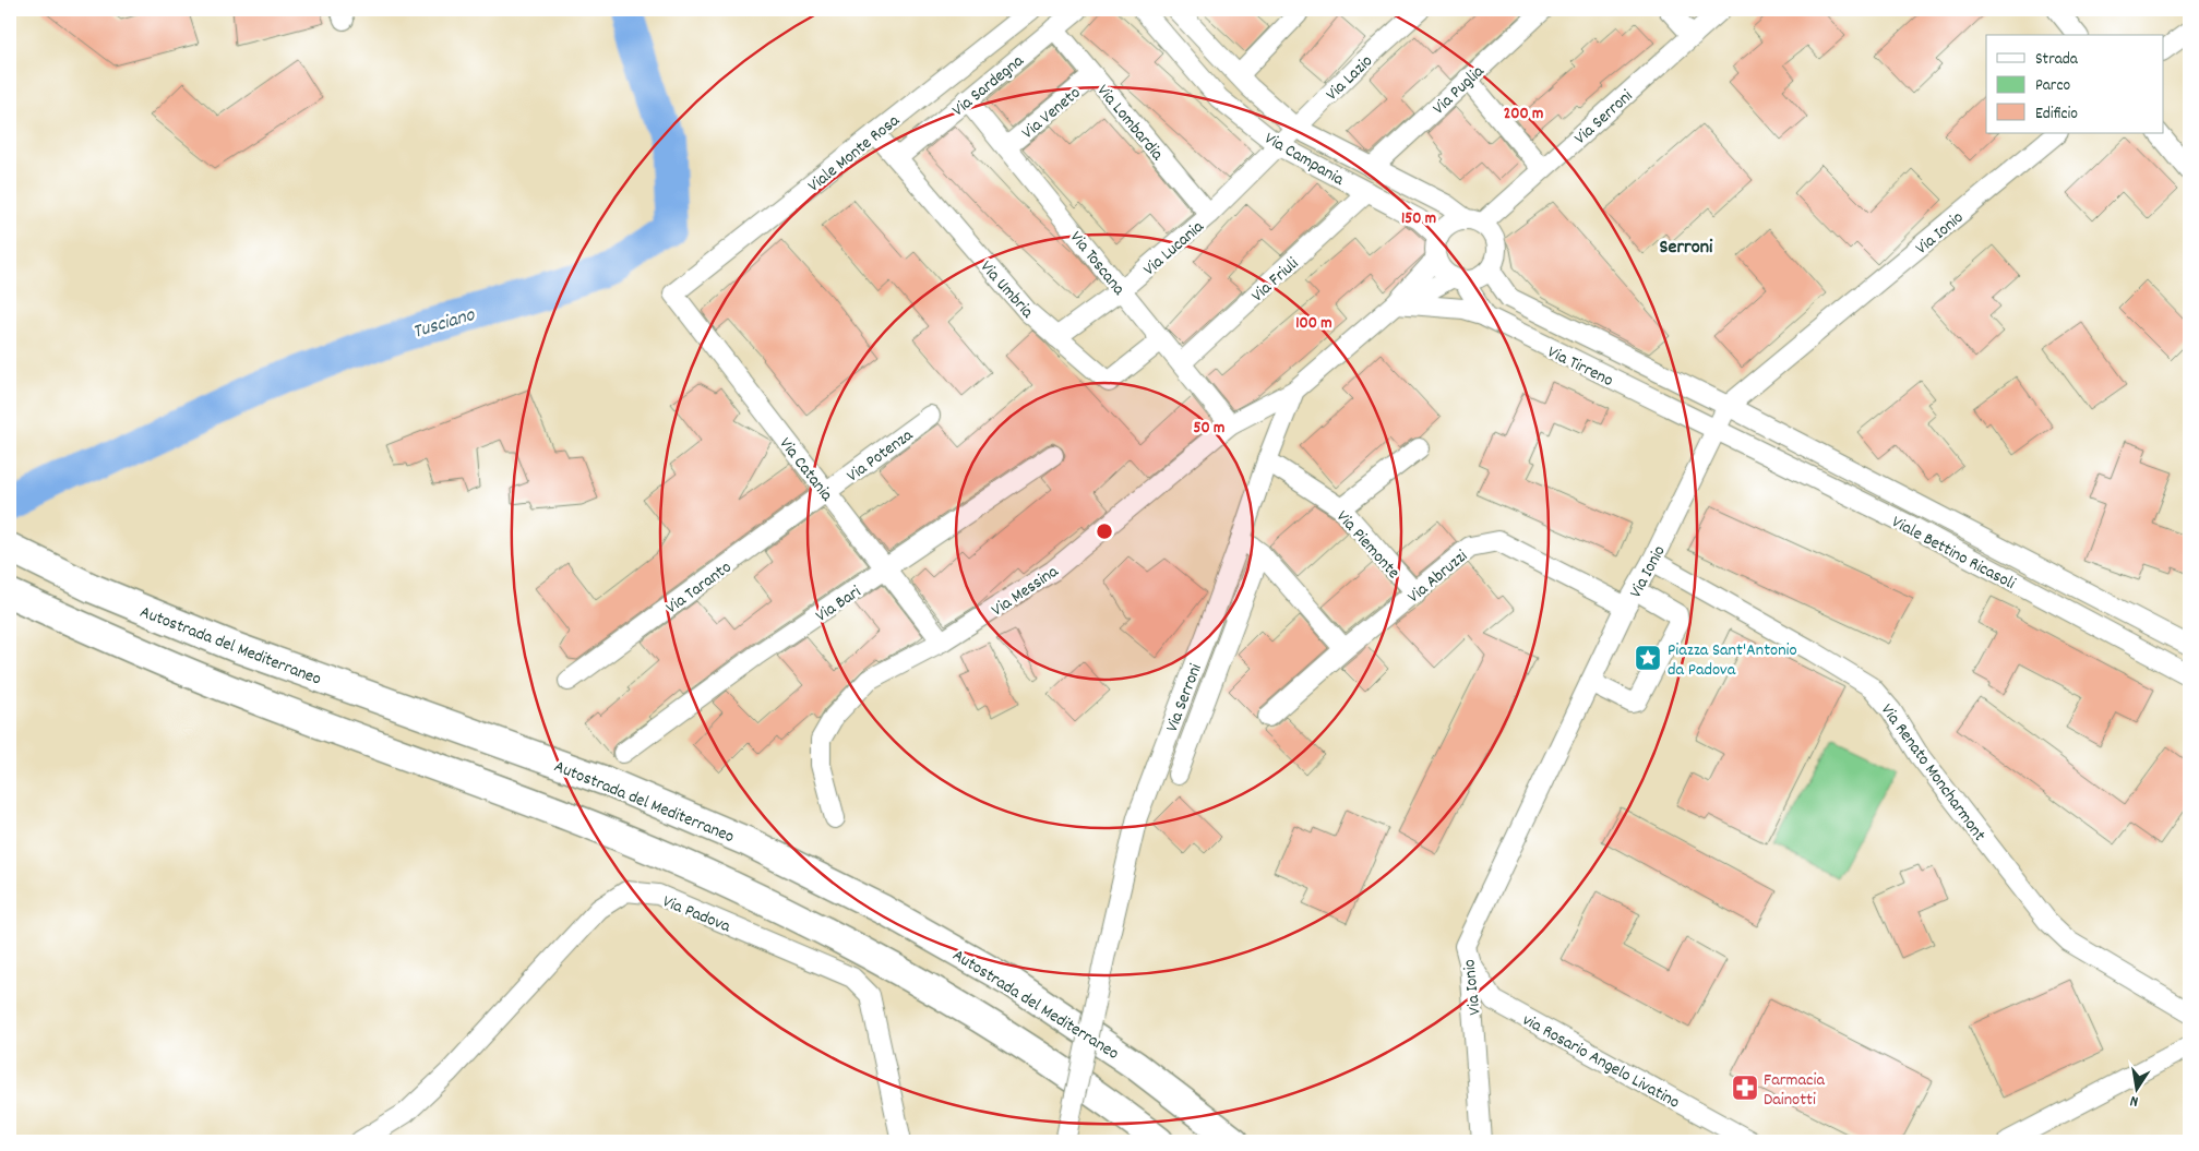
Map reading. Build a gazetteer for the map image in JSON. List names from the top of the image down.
{
  "streets": {
    "highway": ["Autostrada del Mediterraneo"],
    "street": [
      "Via Lazio",
      "Via Sardegna",
      "Via Puglia",
      "Via Veneto",
      "Via Serroni",
      "Via Lombardia",
      "Viale Monte Rosa",
      "Via Campania",
      "Via Ionio",
      "Via Lucania",
      "Via Toscana",
      "Via Friuli",
      "Via Umbria",
      "Via Tirreno",
      "Via Potenza",
      "Via Catania",
      "Via Piemonte",
      "Viale Bettino Ricasoli",
      "Via Abruzzi",
      "Via Taranto",
      "Via Messina",
      "Via Bari",
      "Via Renato Moncharmont",
      "Via Padova",
      "via Rosario Angelo Livatino"
    ]
  },
  "crossings": [
    ["Via Lazio", "Via Campania"],
    ["Via Lazio", "Via Lucania"],
    ["Via Sardegna", "Via Lombardia"],
    ["Via Sardegna", "Via Toscana"],
    ["Via Sardegna", "Via Umbria"],
    ["Via Puglia", "Via Campania"],
    ["Via Veneto", "Via Lombardia"],
    ["Via Veneto", "Via Toscana"],
    ["Via Serroni", "Via Campania"],
    ["Via Serroni", "Via Tirreno"],
    ["Via Serroni", "Via Piemonte"],
    ["Via Serroni", "Via Messina"],
    ["Via Lombardia", "Via Lucania"],
    ["Viale Monte Rosa", "Via Umbria"],
    ["Viale Monte Rosa", "Via Catania"],
    ["Via Campania", "Via Lucania"],
    ["Via Campania", "Via Friuli"],
    ["Via Campania", "Via Tirreno"],
    ["Via Ionio", "Via Tirreno"],
    ["Via Ionio", "Viale Bettino Ricasoli"],
    ["Via Ionio", "Via Abruzzi"],
    ["Via Ionio", "Via Renato Moncharmont"],
    ["Via Ionio", "via Rosario Angelo Livatino"],
    ["Via Lucania", "Via Toscana"],
    ["Via Lucania", "Via Umbria"],
    ["Via Toscana", "Via Friuli"],
    ["Via Toscana", "Via Umbria"],
    ["Via Toscana", "Via Messina"],
    ["Via Tirreno", "Viale Bettino Ricasoli"],
    ["Via Potenza", "Via Catania"],
    ["Via Potenza", "Via Taranto"],
    ["Via Catania", "Via Taranto"],
    ["Via Catania", "Via Messina"],
    ["Via Catania", "Via Bari"],
    ["Via Piemonte", "Via Abruzzi"]
  ],
  "districts": ["Serroni"],
  "water": ["Tusciano"],
  "places": {
    "place": ["Piazza Sant'Antonio da Padova"],
    "pharmacy": ["Farmacia Dainotti"]
  },
  "legend": ["Strada", "Parco", "Edificio"],
  "north": "bottom",
  "rings": [
    "200 m",
    "150 m",
    "100 m",
    "50 m"
  ]
}
